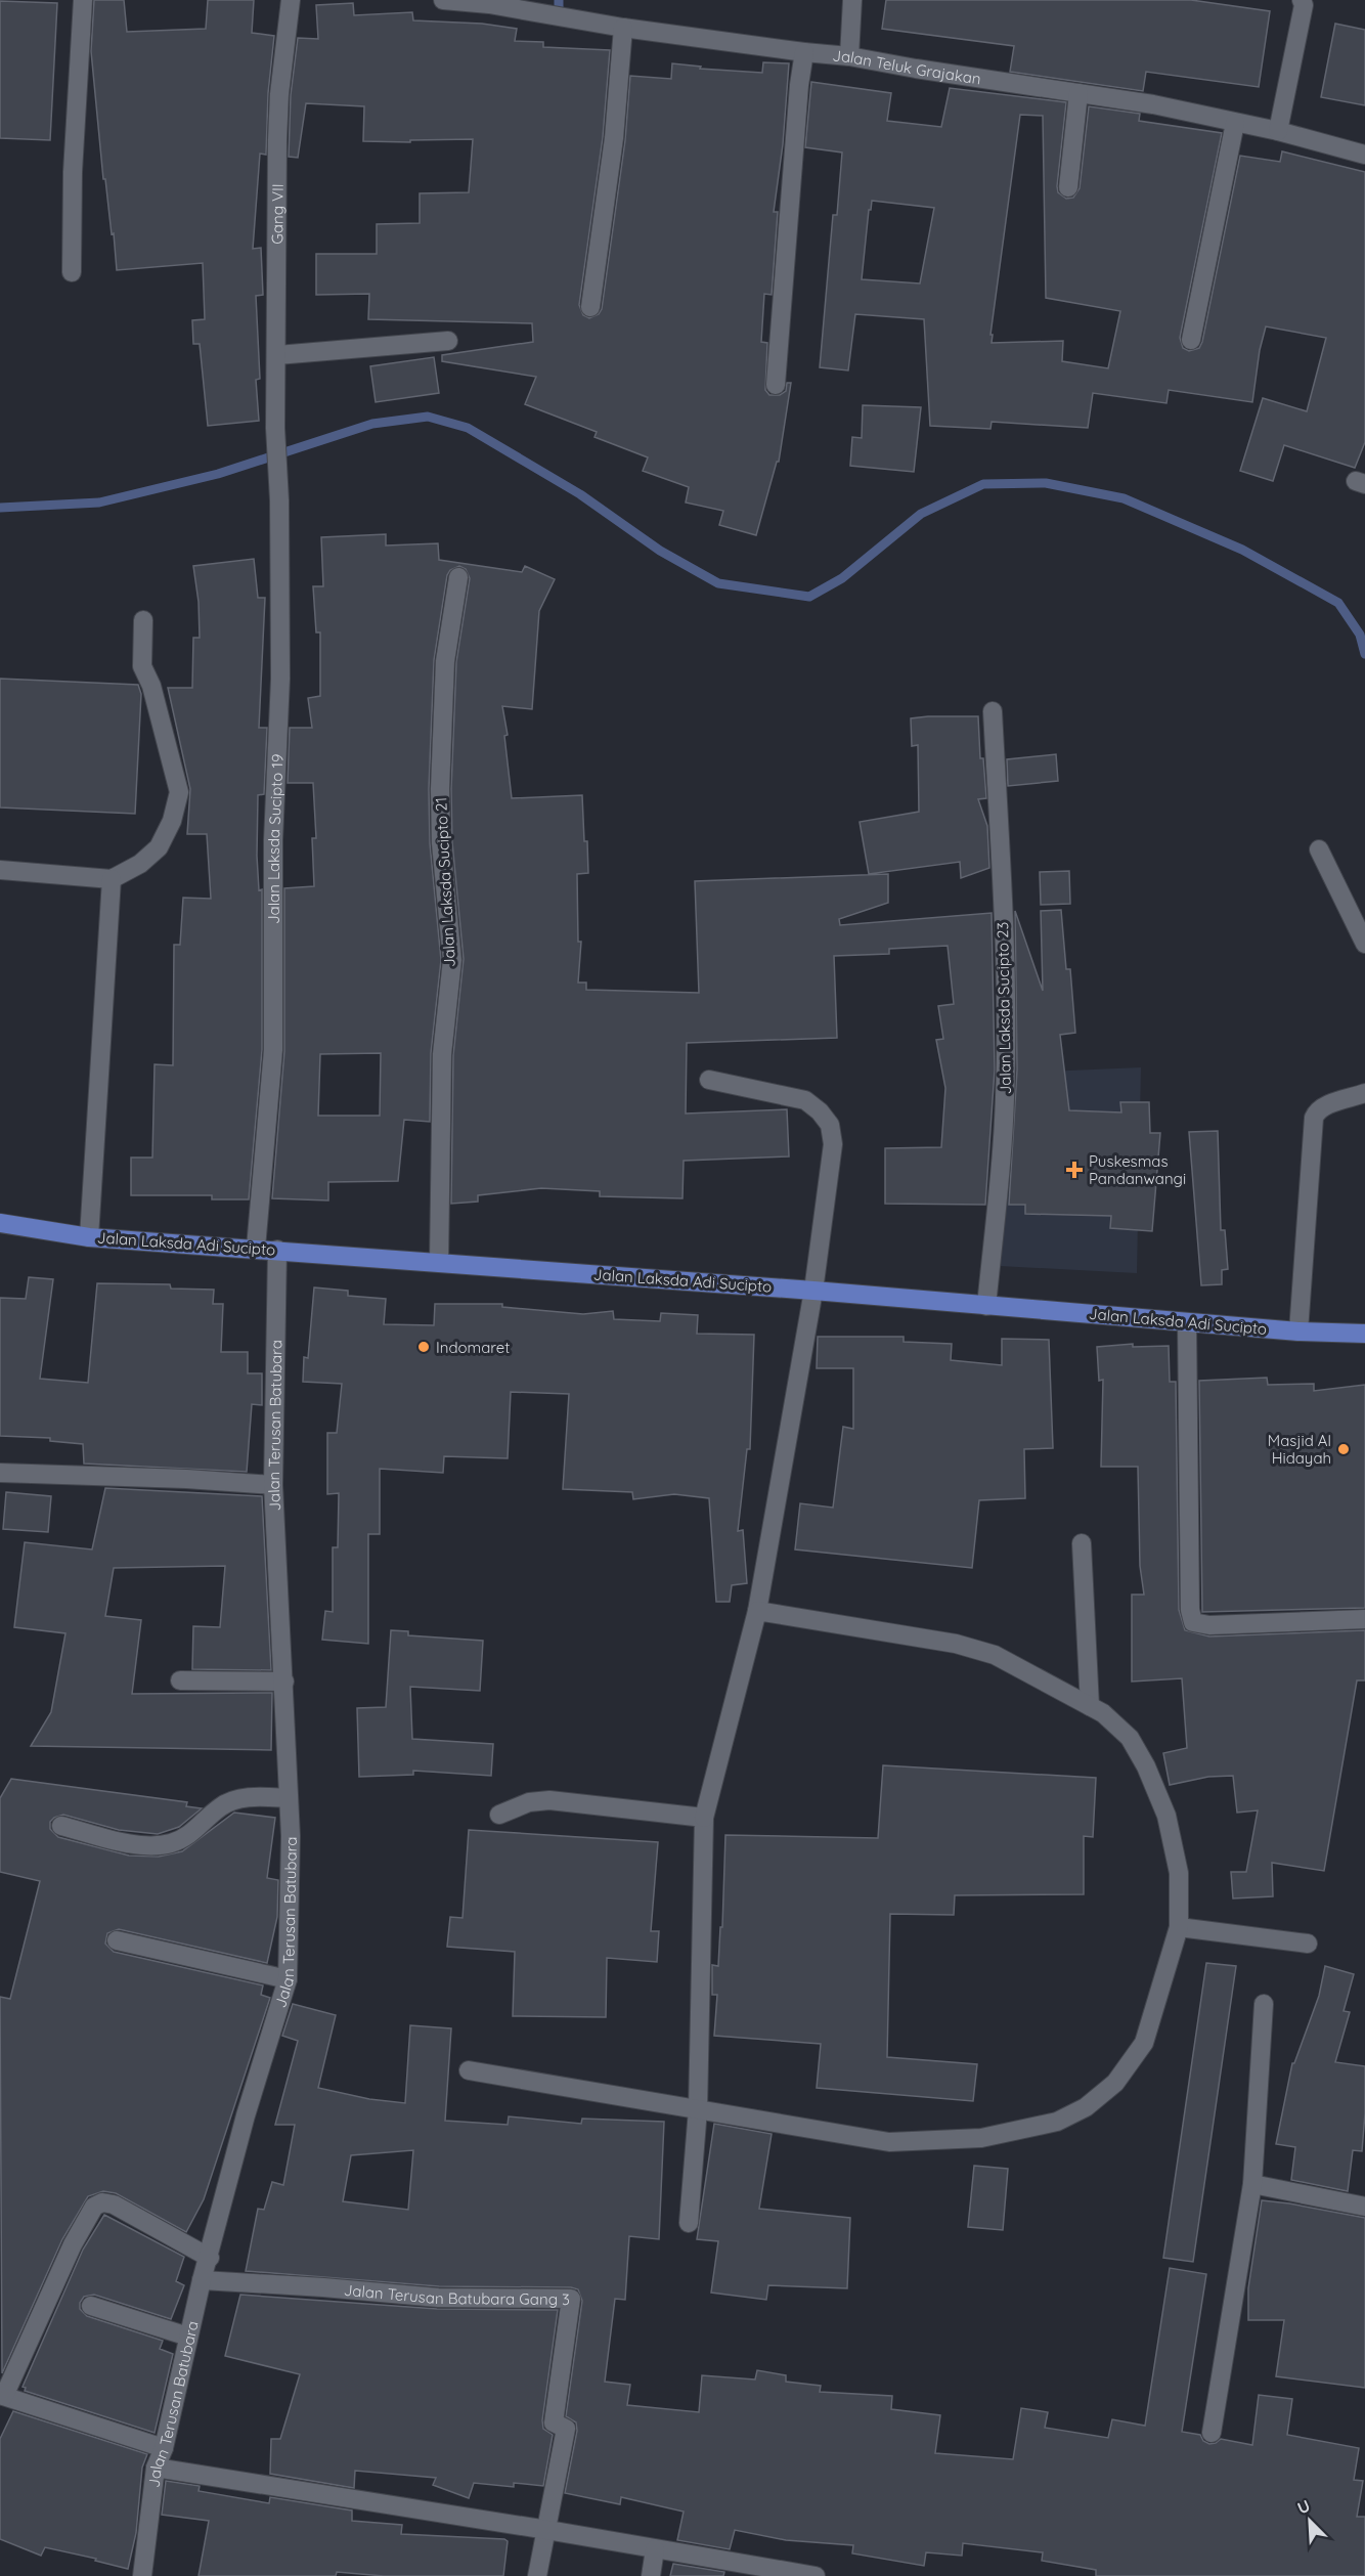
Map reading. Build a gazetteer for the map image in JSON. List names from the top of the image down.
{
  "streets": {
    "main road": ["Jalan Laksda Adi Sucipto"],
    "street": [
      "Jalan Teluk Grajakan",
      "Gang VII",
      "Jalan Laksda Sucipto 19",
      "Jalan Laksda Sucipto 21",
      "Jalan Laksda Sucipto 23",
      "Jalan Terusan Batubara",
      "Jalan Terusan Batubara Gang 3"
    ]
  },
  "crossings": [
    ["Gang VII", "Jalan Laksda Sucipto 19"],
    ["Jalan Laksda Sucipto 19", "Jalan Laksda Adi Sucipto"],
    ["Jalan Laksda Sucipto 21", "Jalan Laksda Adi Sucipto"],
    ["Jalan Laksda Sucipto 23", "Jalan Laksda Adi Sucipto"],
    ["Jalan Laksda Adi Sucipto", "Jalan Terusan Batubara"],
    ["Jalan Terusan Batubara", "Jalan Terusan Batubara Gang 3"]
  ],
  "places": {
    "health": ["Puskesmas Pandanwangi"],
    "other": ["Indomaret", "Masjid Al Hidayah"]
  },
  "north": "top left"
}
